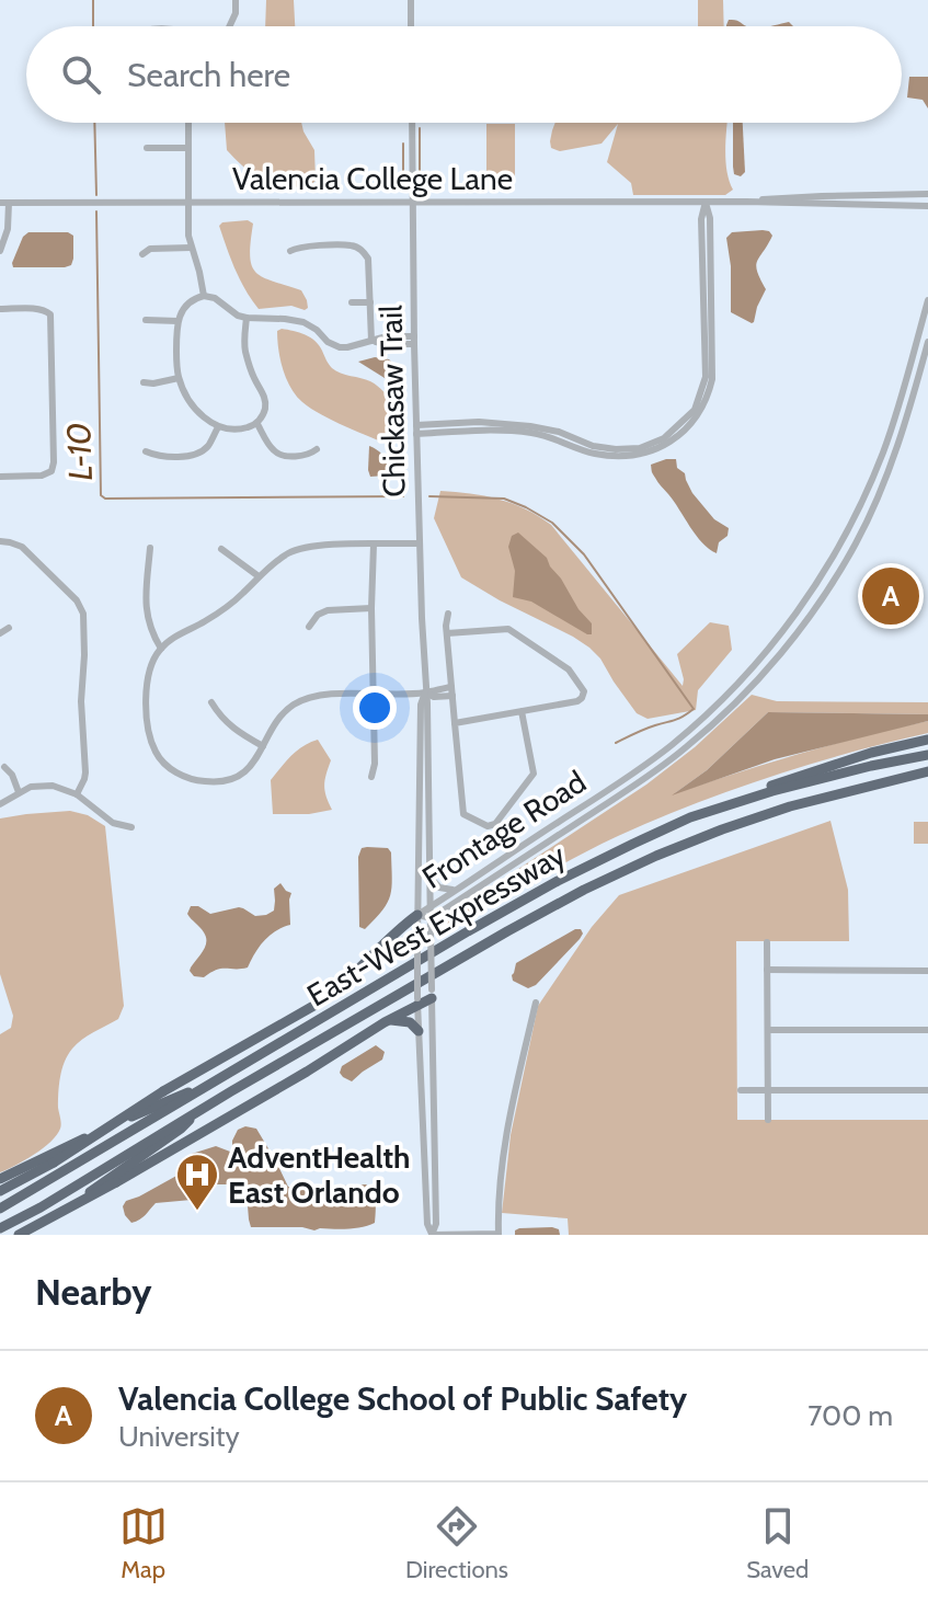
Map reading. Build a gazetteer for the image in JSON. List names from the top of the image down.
{
  "streets": {
    "highway": ["East-West Expressway"],
    "street": ["Valencia College Lane", "Chickasaw Trail", "Frontage Road"]
  },
  "crossings": [
    ["Valencia College Lane", "Chickasaw Trail"],
    ["Chickasaw Trail", "Frontage Road"]
  ],
  "water": ["L-10"],
  "places": {
    "hospital": ["AdventHealth East Orlando"]
  },
  "page": {
    "search": "Search here",
    "pins": "A",
    "heading": "Nearby",
    "list": [
      {
        "mark": "A",
        "name": "Valencia College School of Public Safety",
        "note": "University",
        "value": "700 m"
      }
    ],
    "nav": ["Map", "Directions", "Saved"]
  }
}
